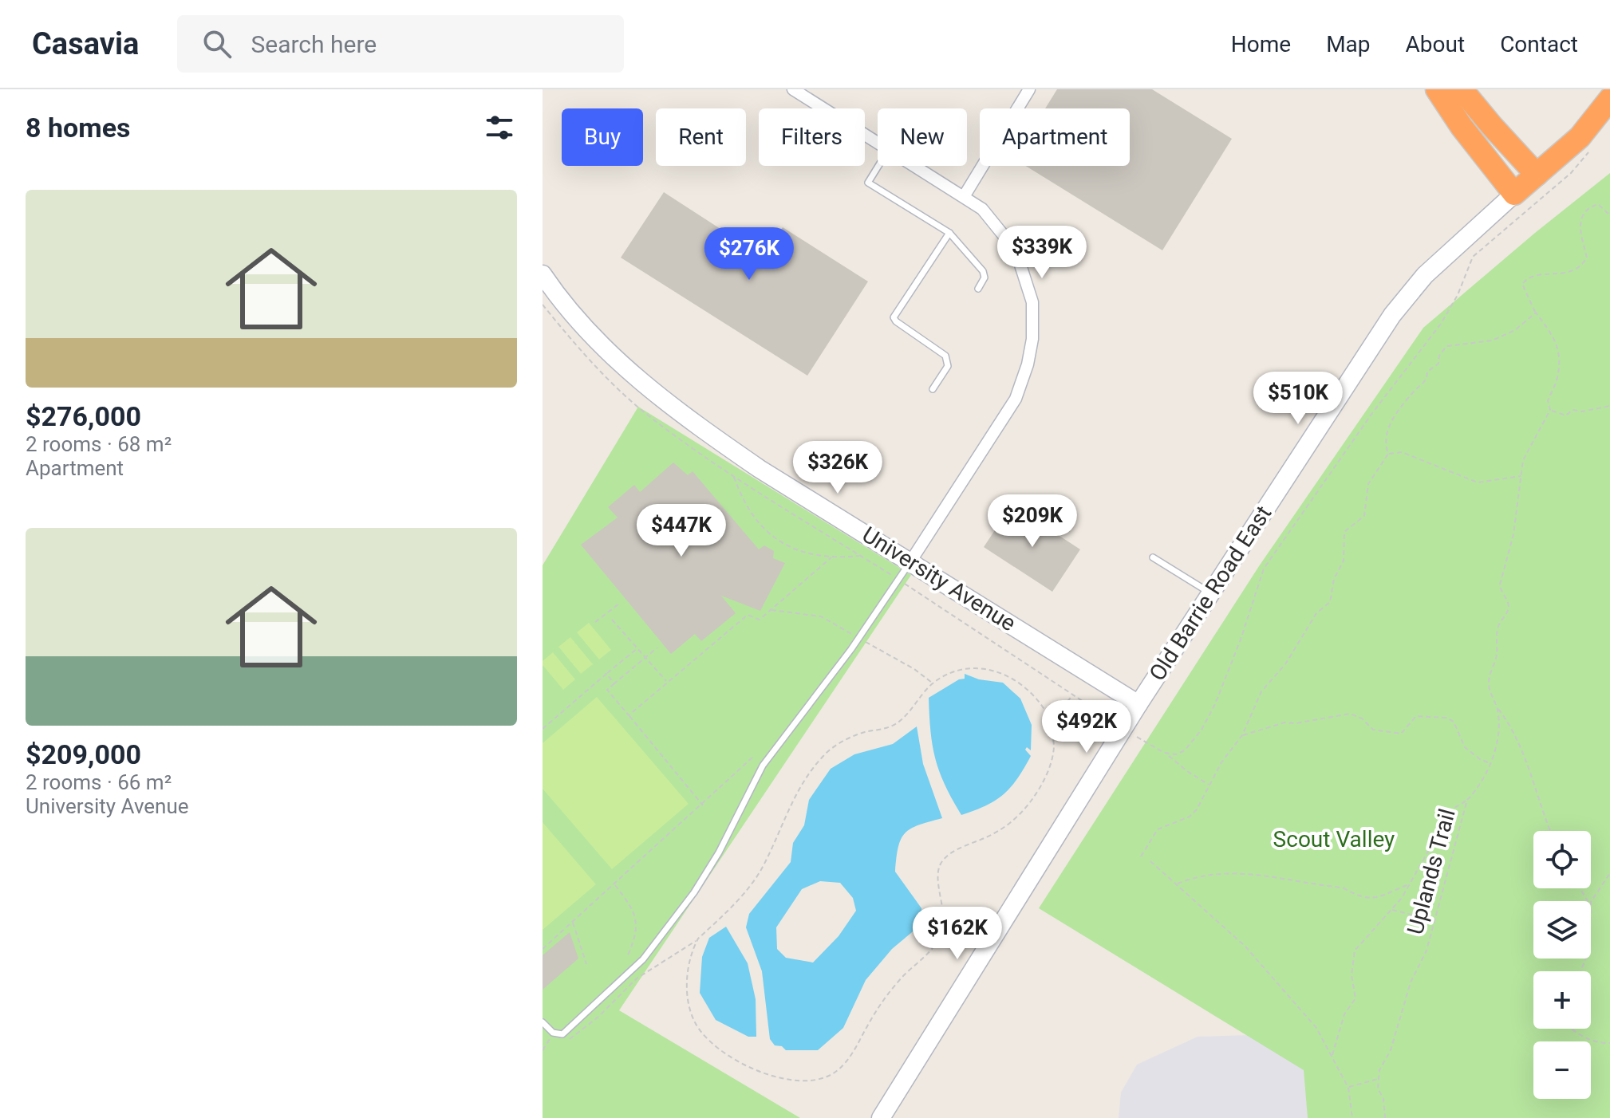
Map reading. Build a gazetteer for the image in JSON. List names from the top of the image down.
{
  "streets": {
    "main road": ["University Avenue", "Old Barrie Road East"],
    "path": ["Uplands Trail"]
  },
  "crossings": [
    ["University Avenue", "Old Barrie Road East"]
  ],
  "parks": ["Scout Valley"],
  "page": {
    "header": "Casavia",
    "search": "Search here",
    "nav": [
      "Home",
      "Map",
      "About",
      "Contact"
    ],
    "heading": "8 homes",
    "chip": [
      "Buy",
      "Rent",
      "Filters",
      "New",
      "Apartment"
    ],
    "list": [
      {
        "name": "$276,000",
        "note": "2 rooms · 68 m² · Apartment"
      },
      {
        "name": "$209,000",
        "note": "2 rooms · 66 m² · University Avenue"
      }
    ],
    "price": [
      "$339K",
      "$276K",
      "$510K",
      "$326K",
      "$209K",
      "$447K",
      "$492K",
      "$162K"
    ],
    "map_buttons": ["+", "−"]
  }
}
